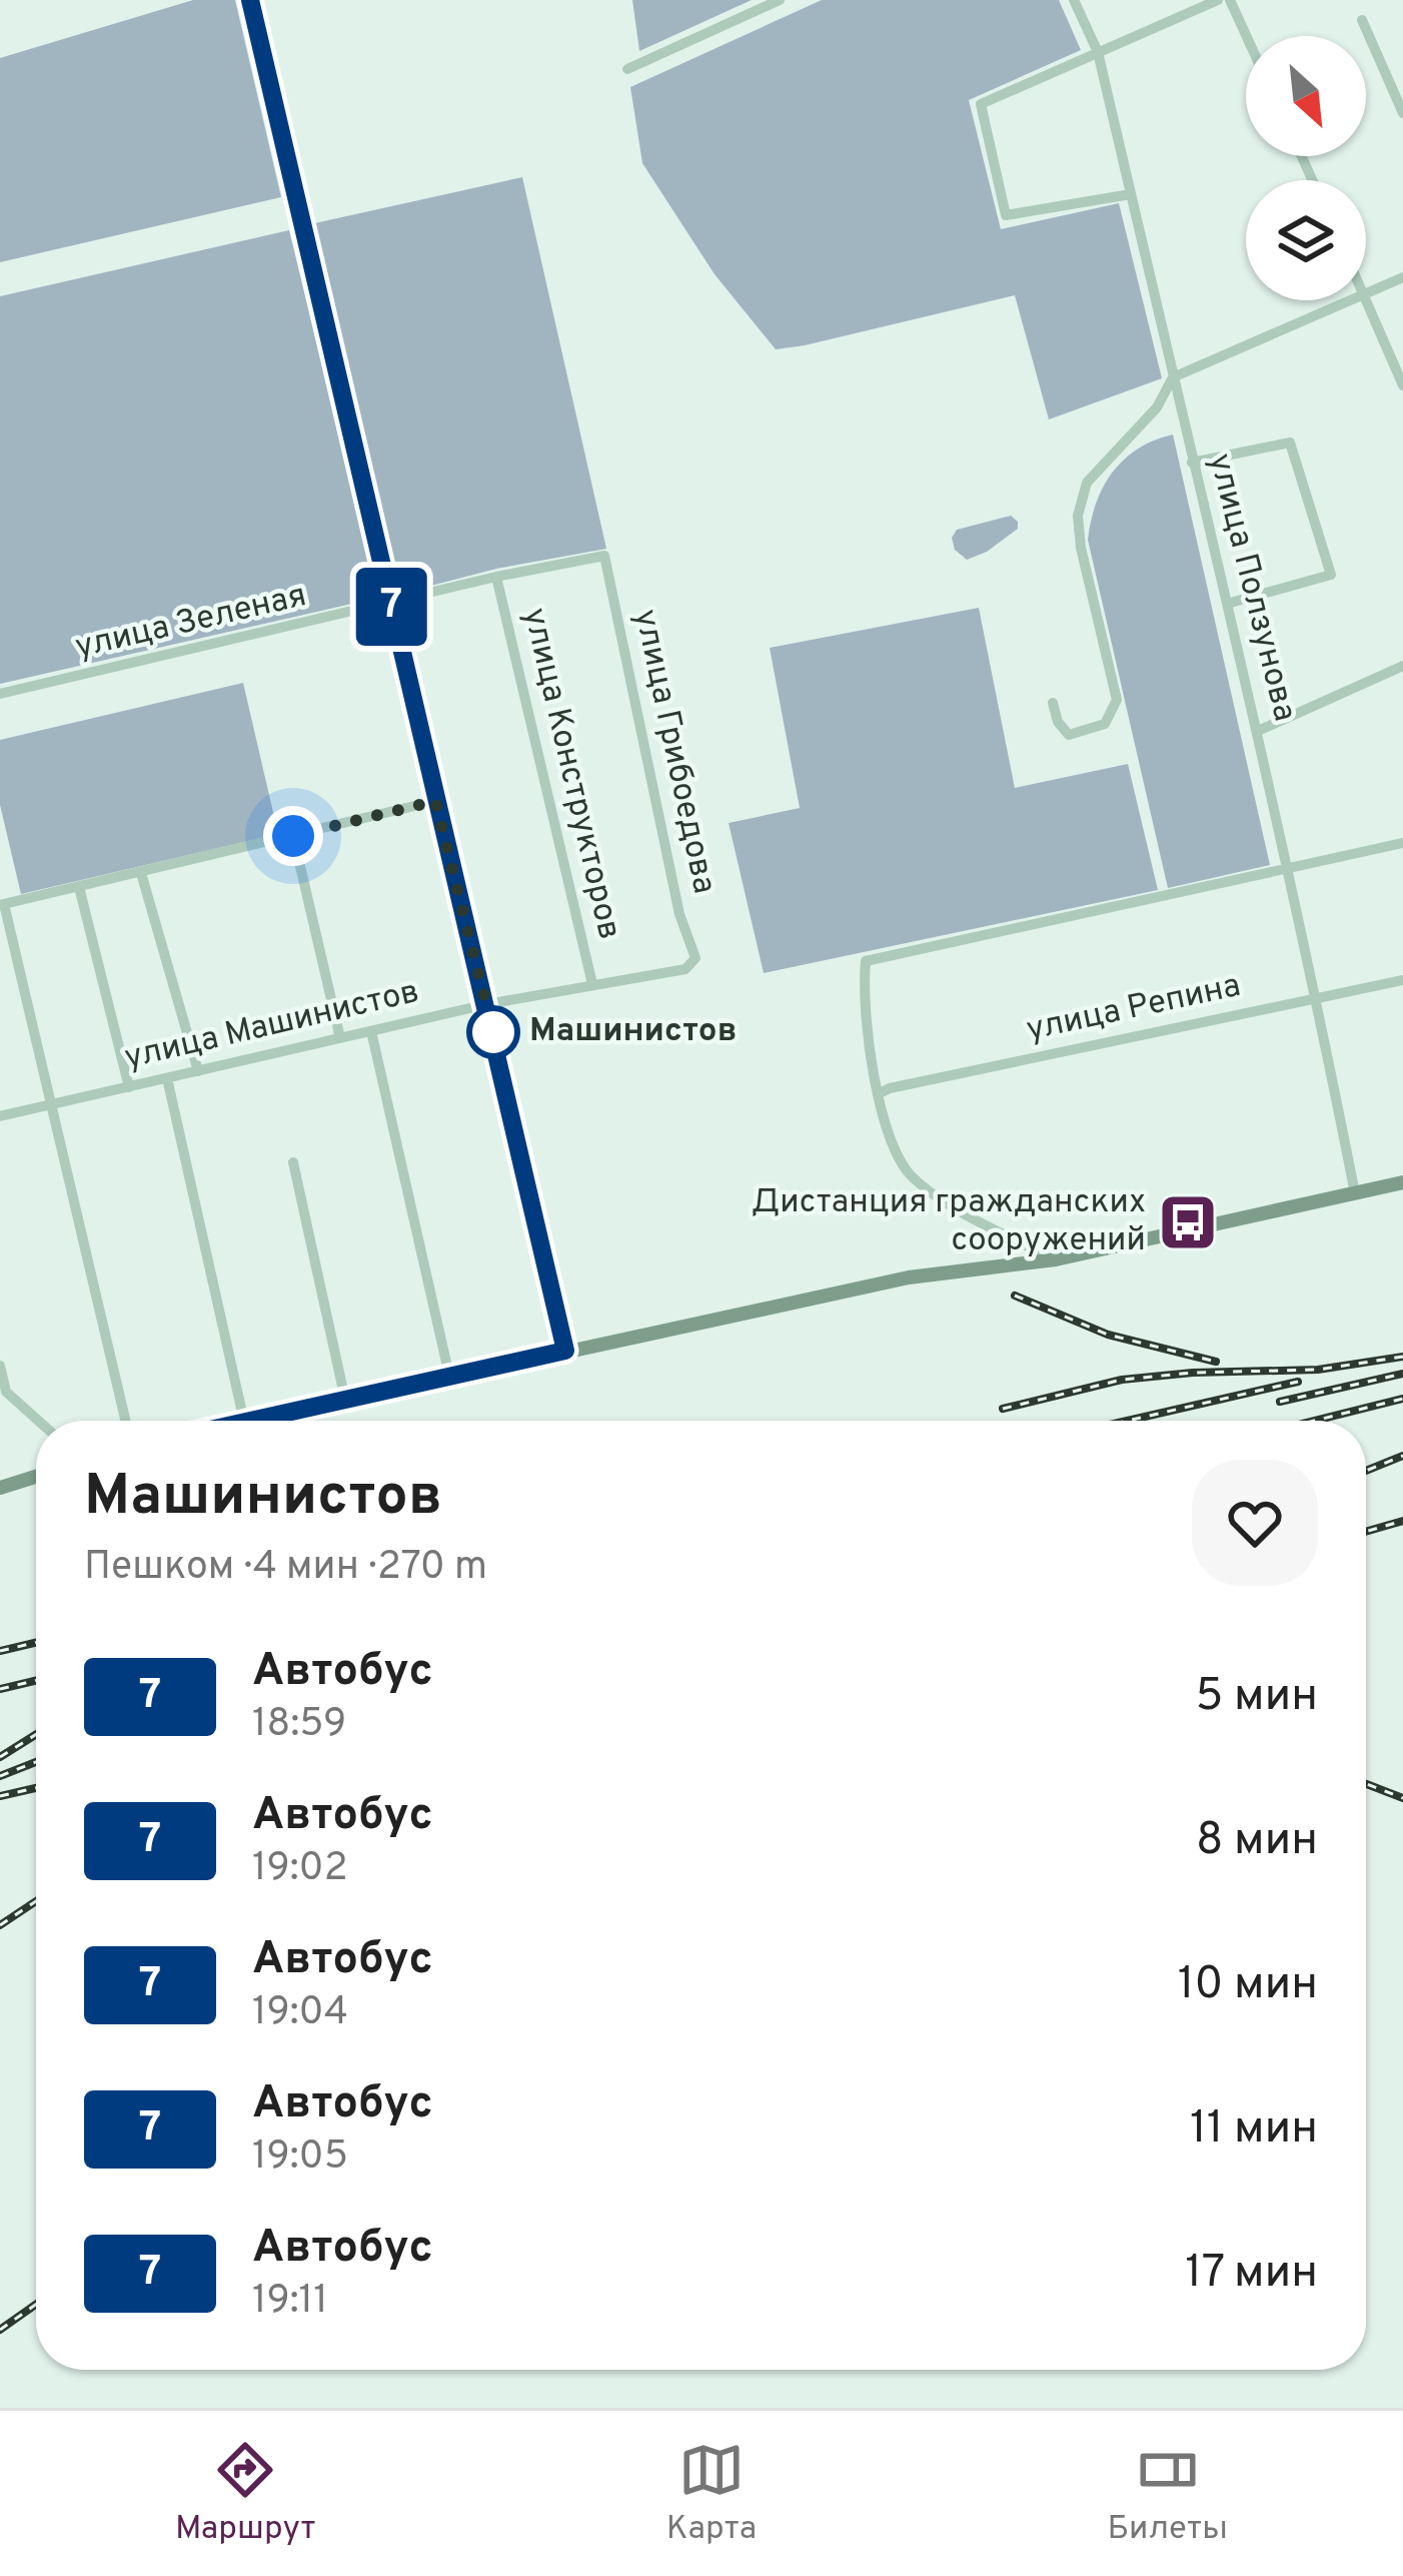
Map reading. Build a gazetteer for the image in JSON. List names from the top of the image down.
{
  "streets": {
    "street": [
      "улица Ползунова",
      "улица Зеленая",
      "улица Грибоедова",
      "улица Конструкторов",
      "улица Репина",
      "улица Машинистов"
    ]
  },
  "crossings": [
    ["улица Ползунова", "улица Репина"],
    ["улица Зеленая", "улица Грибоедова"],
    ["улица Зеленая", "улица Конструкторов"],
    ["улица Грибоедова", "улица Машинистов"],
    ["улица Конструкторов", "улица Машинистов"]
  ],
  "places": {
    "other": ["Машинистов"],
    "bus stop": ["Дистанция гражданских сооружений"]
  },
  "lines": ["bus line 7"],
  "north": "bottom right",
  "page": {
    "on_map": "7",
    "heading": ["Машинистов", "Пешком · 4 мин · 270 m"],
    "list": [
      {
        "mark": "7",
        "name": "Автобус",
        "note": "18:59",
        "value": "5 мин"
      },
      {
        "mark": "7",
        "name": "Автобус",
        "note": "19:02",
        "value": "8 мин"
      },
      {
        "mark": "7",
        "name": "Автобус",
        "note": "19:04",
        "value": "10 мин"
      },
      {
        "mark": "7",
        "name": "Автобус",
        "note": "19:05",
        "value": "11 мин"
      },
      {
        "mark": "7",
        "name": "Автобус",
        "note": "19:11",
        "value": "17 мин"
      }
    ],
    "tabs": ["Маршрут", "Карта", "Билеты"]
  }
}
